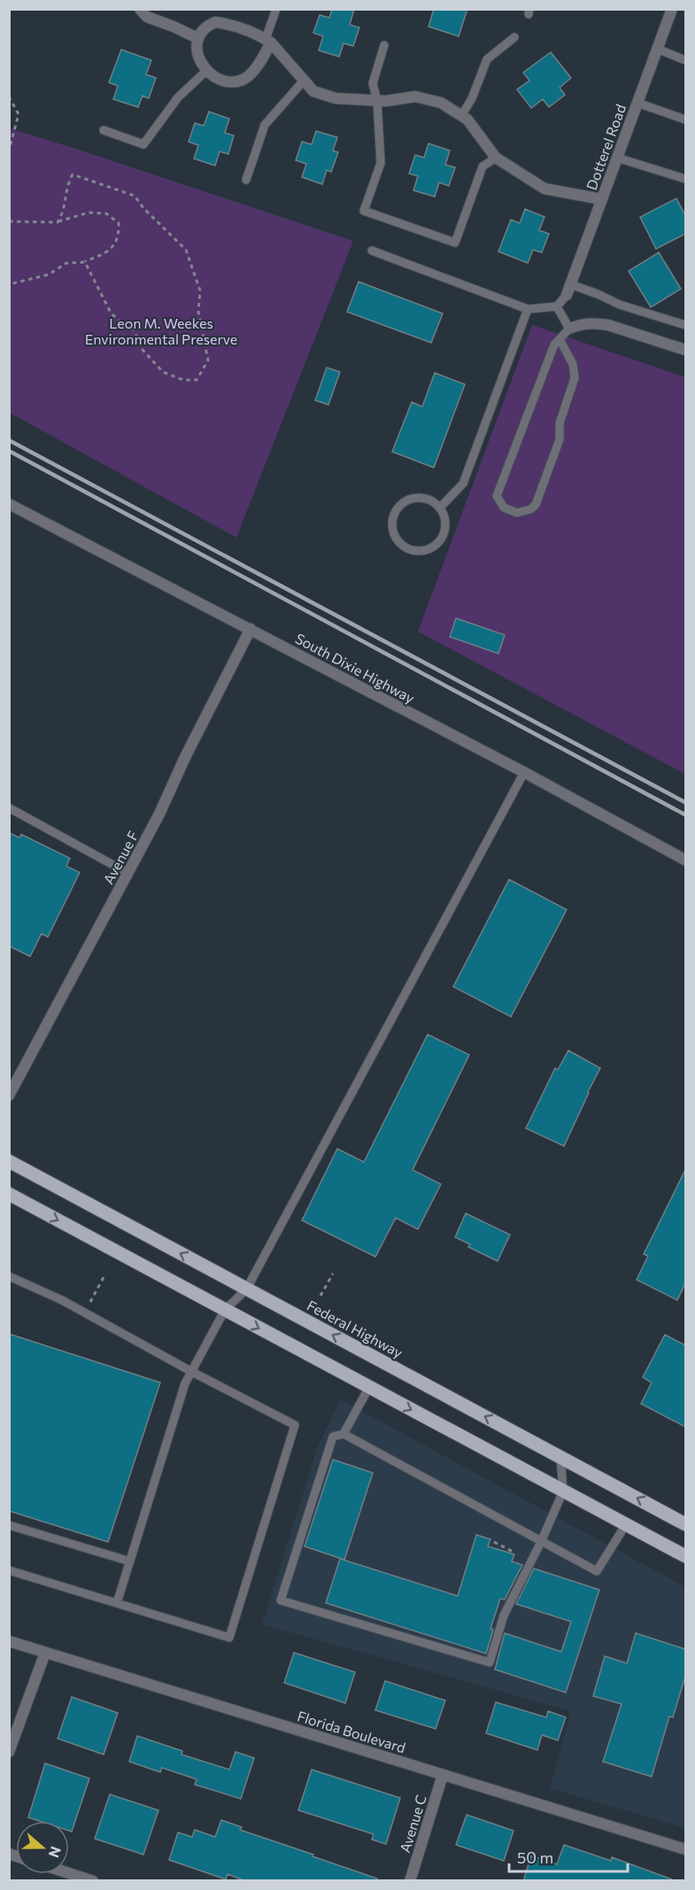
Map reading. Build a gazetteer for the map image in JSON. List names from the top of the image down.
{
  "streets": {
    "main road": ["Federal Highway"],
    "street": [
      "Dotterel Road",
      "South Dixie Highway",
      "Avenue F",
      "Florida Boulevard",
      "Avenue C"
    ]
  },
  "crossings": [
    ["South Dixie Highway", "Avenue F"],
    ["Florida Boulevard", "Avenue C"]
  ],
  "parks": ["Leon M. Weekes Environmental Preserve"],
  "scale_bar": "50 m",
  "north": "right"
}
